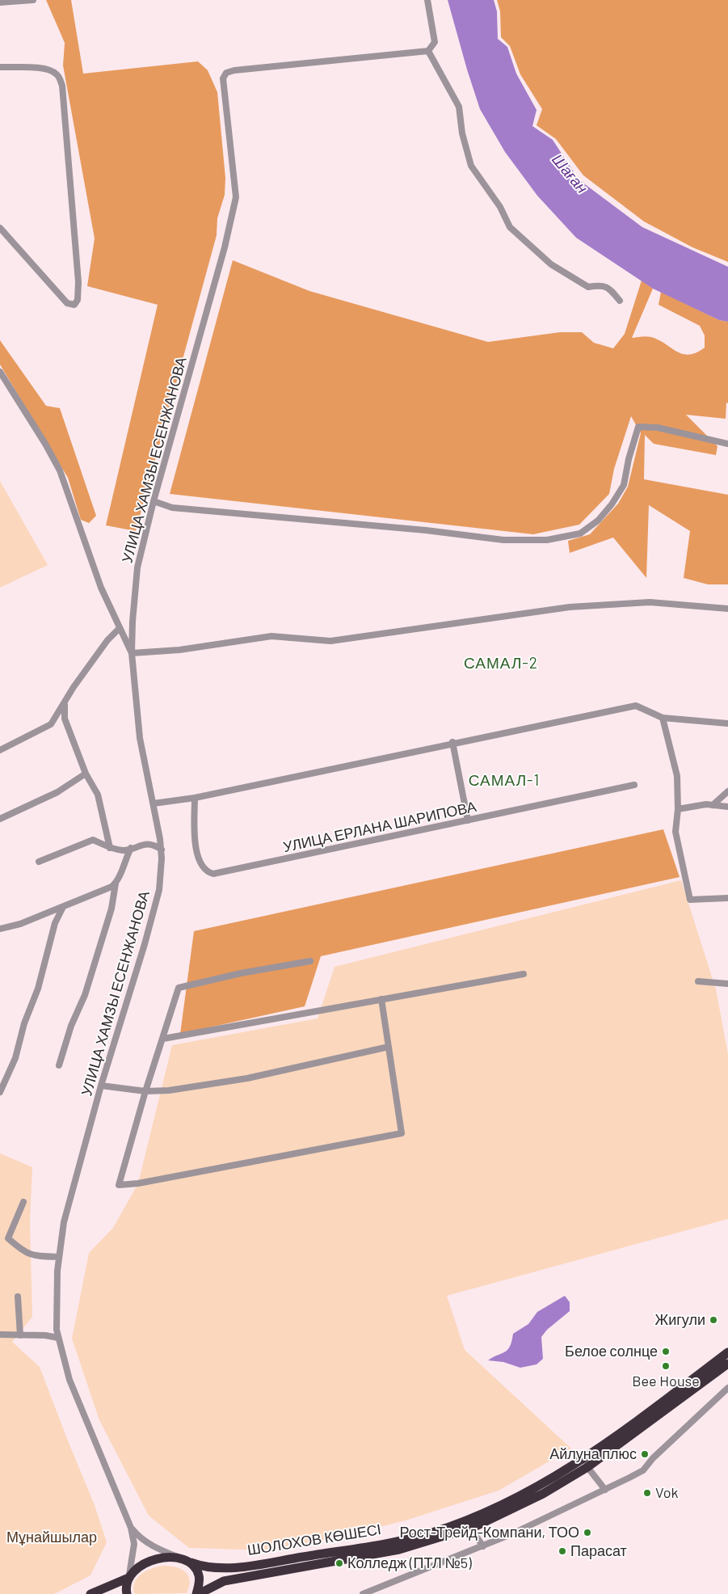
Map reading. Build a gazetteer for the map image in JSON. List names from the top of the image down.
{
  "streets": {
    "highway": ["ШОЛОХОВ КӨШЕСІ"],
    "street": ["УЛИЦА ХАМЗЫ ЕСЕНЖАНОВА", "УЛИЦА ЕРЛАНА ШАРИПОВА"]
  },
  "districts": ["САМАЛ-2", "САМАЛ-1"],
  "water": ["Шаған"],
  "parks": ["Мұнайшылар"],
  "places": [
    "Жигули",
    "Белое солнце",
    "Bee House",
    "Айлуна плюс",
    "Vok",
    "Рост-Трейд-Компани, ТОО",
    "Парасат",
    "Колледж (ПТЛ №5)"
  ]
}
